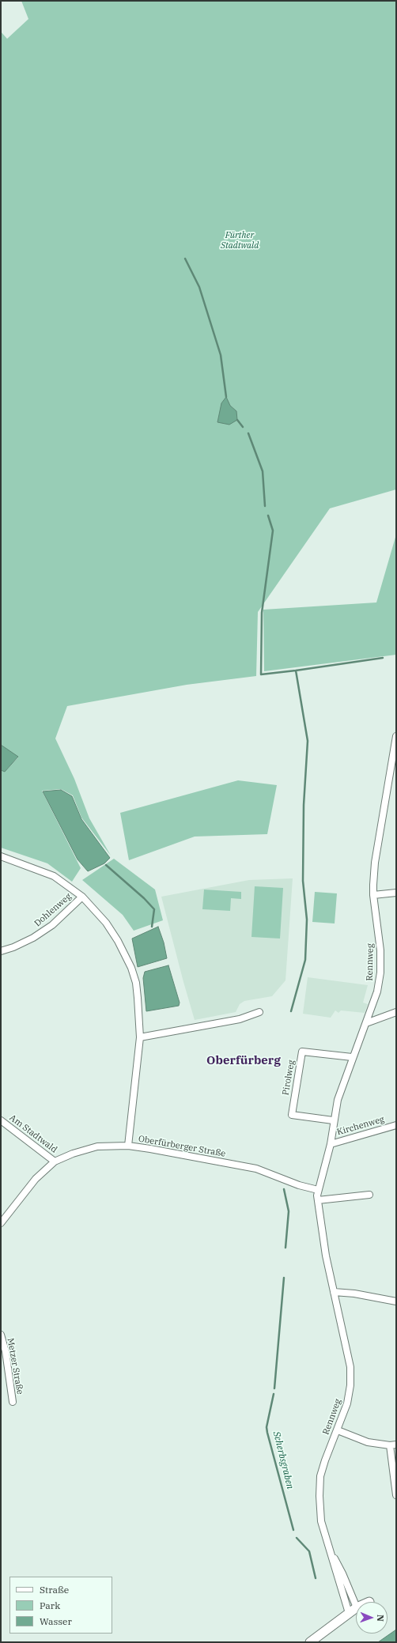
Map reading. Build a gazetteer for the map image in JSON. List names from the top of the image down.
{
  "streets": {
    "street": [
      "Dohlenweg",
      "Rennweg",
      "Pirolweg",
      "Kirchenweg",
      "Am Stadtwald",
      "Oberfürberger Straße",
      "Metzer Straße"
    ]
  },
  "crossings": [
    ["Dohlenweg", "Oberfürberger Straße"],
    ["Rennweg", "Pirolweg"],
    ["Rennweg", "Kirchenweg"],
    ["Rennweg", "Oberfürberger Straße"]
  ],
  "districts": ["Oberfürberg"],
  "water": ["Scherbsgraben"],
  "parks": ["Fürther Stadtwald"],
  "legend": ["Straße", "Park", "Wasser"],
  "north": "right"
}
